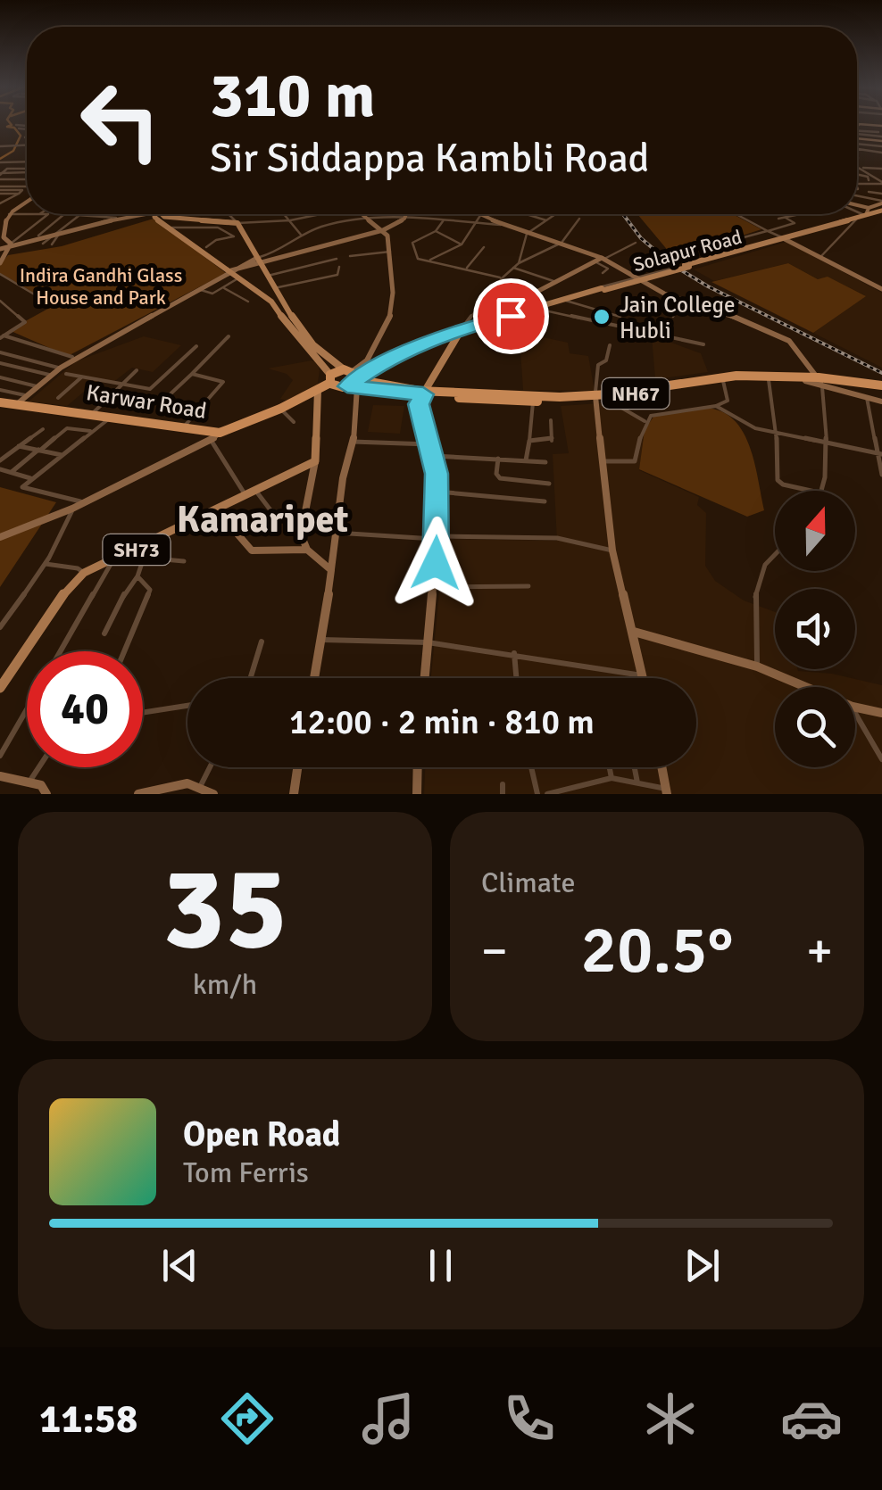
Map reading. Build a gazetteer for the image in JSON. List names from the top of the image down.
{
  "streets": {
    "highway": ["NH67", "Karwar Road"],
    "main road": ["Solapur Road", "SH73"]
  },
  "crossings": [
    ["NH67", "Karwar Road"]
  ],
  "districts": ["Kamaripet"],
  "parks": ["Indira Gandhi Glass House and Park"],
  "places": ["Jain College Hubli"],
  "north": "top",
  "page": {
    "turn": ["310 m", "Sir Siddappa Kambli Road"],
    "limit": "40",
    "trip": "12:00 · 2 min · 810 m",
    "tile": [
      ["35", "km/h"],
      "Climate"
    ],
    "heat": ["−", "20.5°", "+"],
    "song": ["Open Road", "Tom Ferris"],
    "tabs": "11:58"
  }
}
